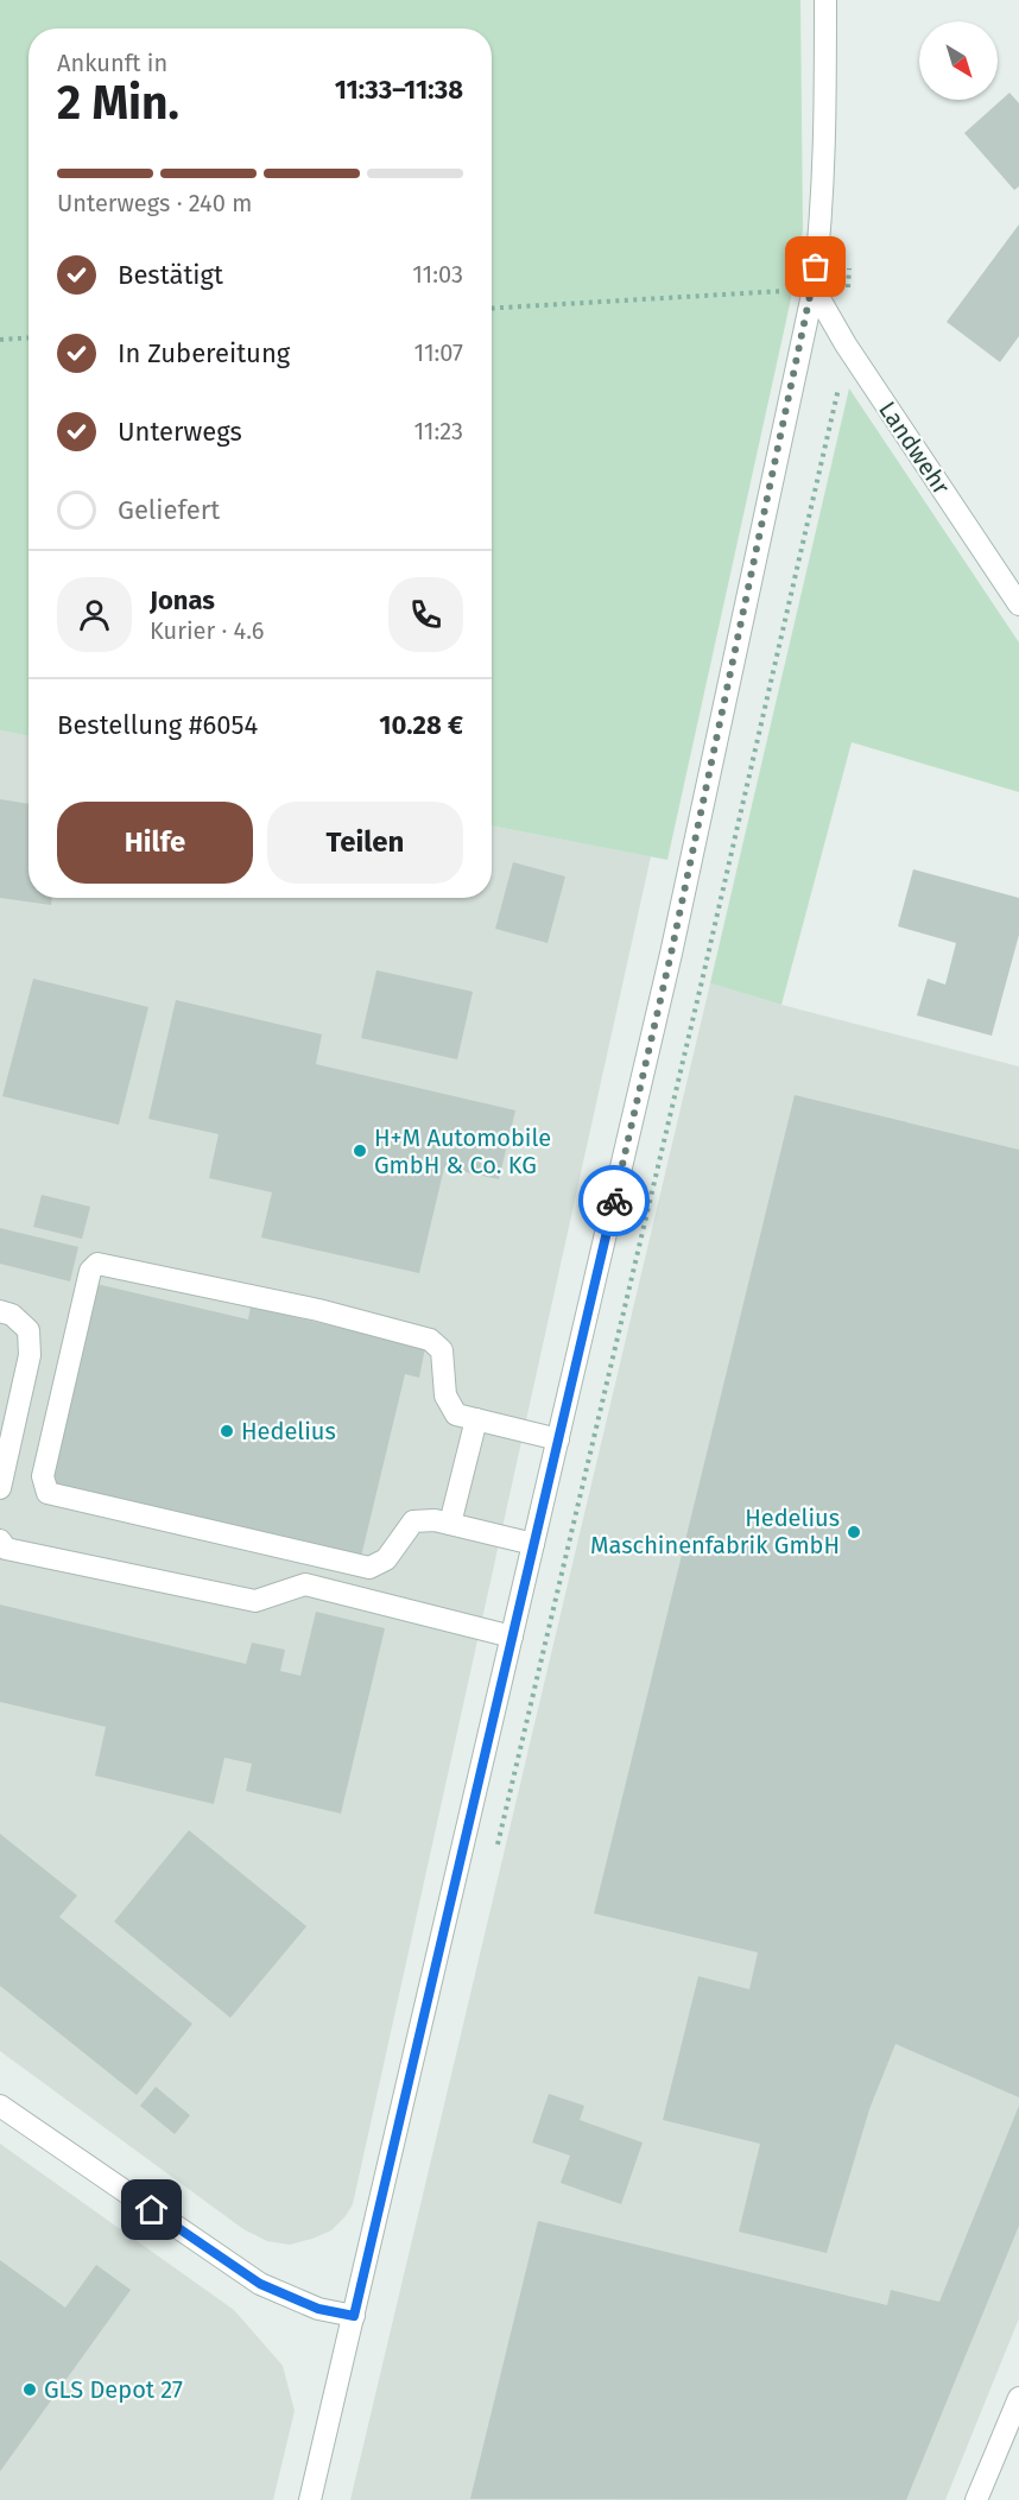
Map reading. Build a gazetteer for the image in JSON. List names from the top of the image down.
{
  "streets": {
    "street": ["Landwehr"]
  },
  "places": [
    "H+M Automobile GmbH & Co. KG",
    "Hedelius",
    "Hedelius Maschinenfabrik GmbH",
    "GLS Depot 27"
  ],
  "north": "bottom right",
  "page": {
    "heading": ["2 Min.", "Ankunft in", "11:33–11:38"],
    "panel": [
      "Jonas",
      "Kurier · 4.6",
      "Bestellung #6054",
      "10.28 €"
    ],
    "bar": "Unterwegs · 240 m",
    "list": [
      ["Bestätigt", "11:03"],
      ["In Zubereitung", "11:07"],
      ["Unterwegs", "11:23"],
      "Geliefert"
    ],
    "buttons": ["Hilfe", "Teilen"]
  }
}
